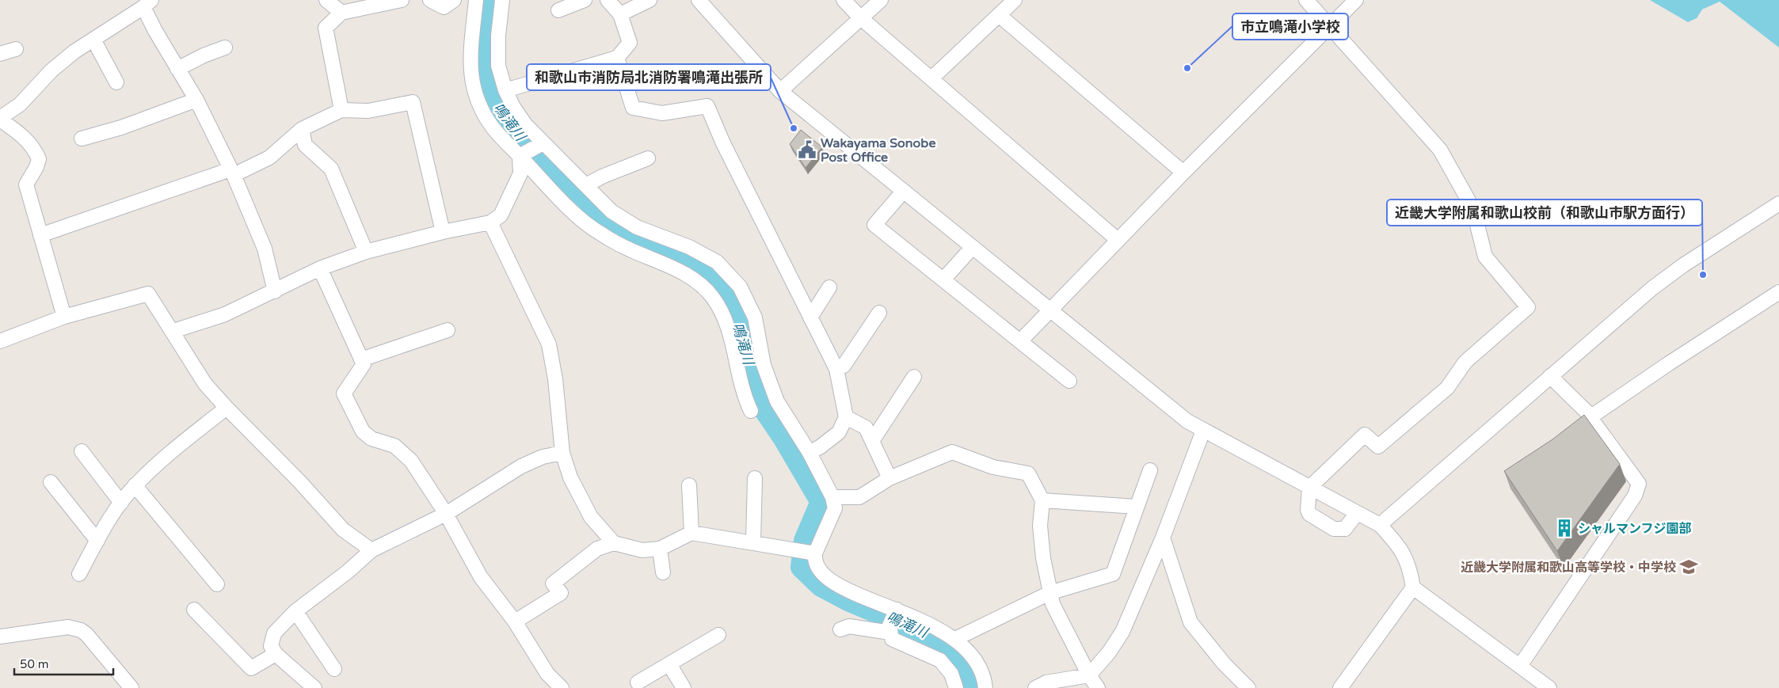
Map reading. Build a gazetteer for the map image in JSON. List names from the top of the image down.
{
  "water": ["鳴滝川"],
  "places": {
    "other": ["市立鳴滝小学校", "和歌山市消防局北消防署鳴滝出張所", "近畿大学附属和歌山校前（和歌山市駅方面行）"],
    "public building": ["Wakayama Sonobe Post Office"],
    "building": ["シャルマンフジ園部"],
    "school or university": ["近畿大学附属和歌山高等学校・中学校"]
  },
  "scale_bar": "50 m"
}
